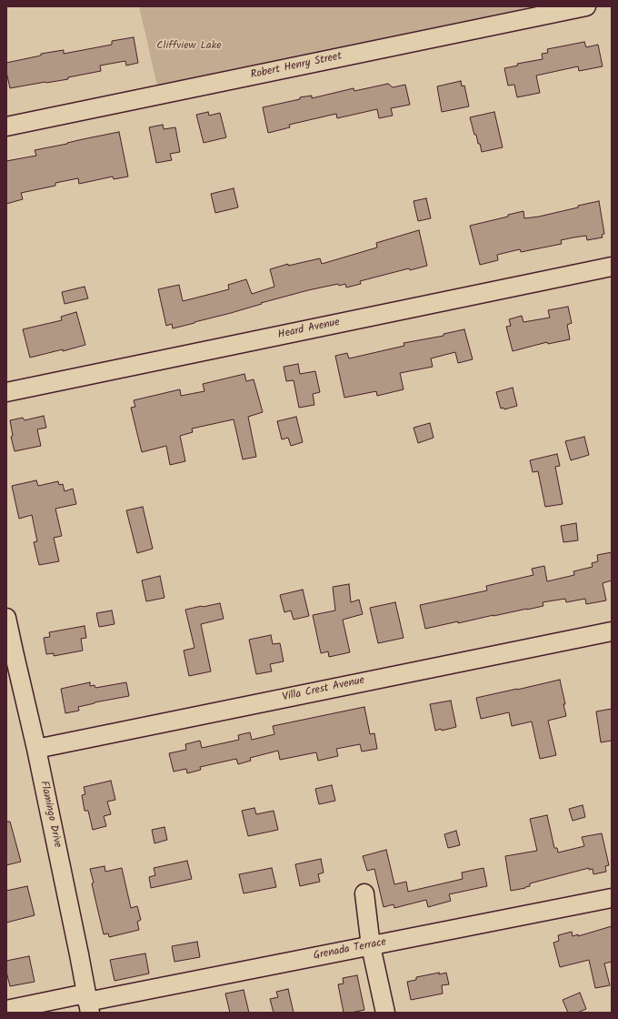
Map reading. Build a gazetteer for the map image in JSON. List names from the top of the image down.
{
  "streets": {
    "street": [
      "Robert Henry Street",
      "Heard Avenue",
      "Villa Crest Avenue",
      "Flamingo Drive",
      "Grenada Terrace"
    ]
  },
  "crossings": [
    ["Villa Crest Avenue", "Flamingo Drive"],
    ["Flamingo Drive", "Grenada Terrace"]
  ],
  "parks": ["Cliffview Lake"]
}
